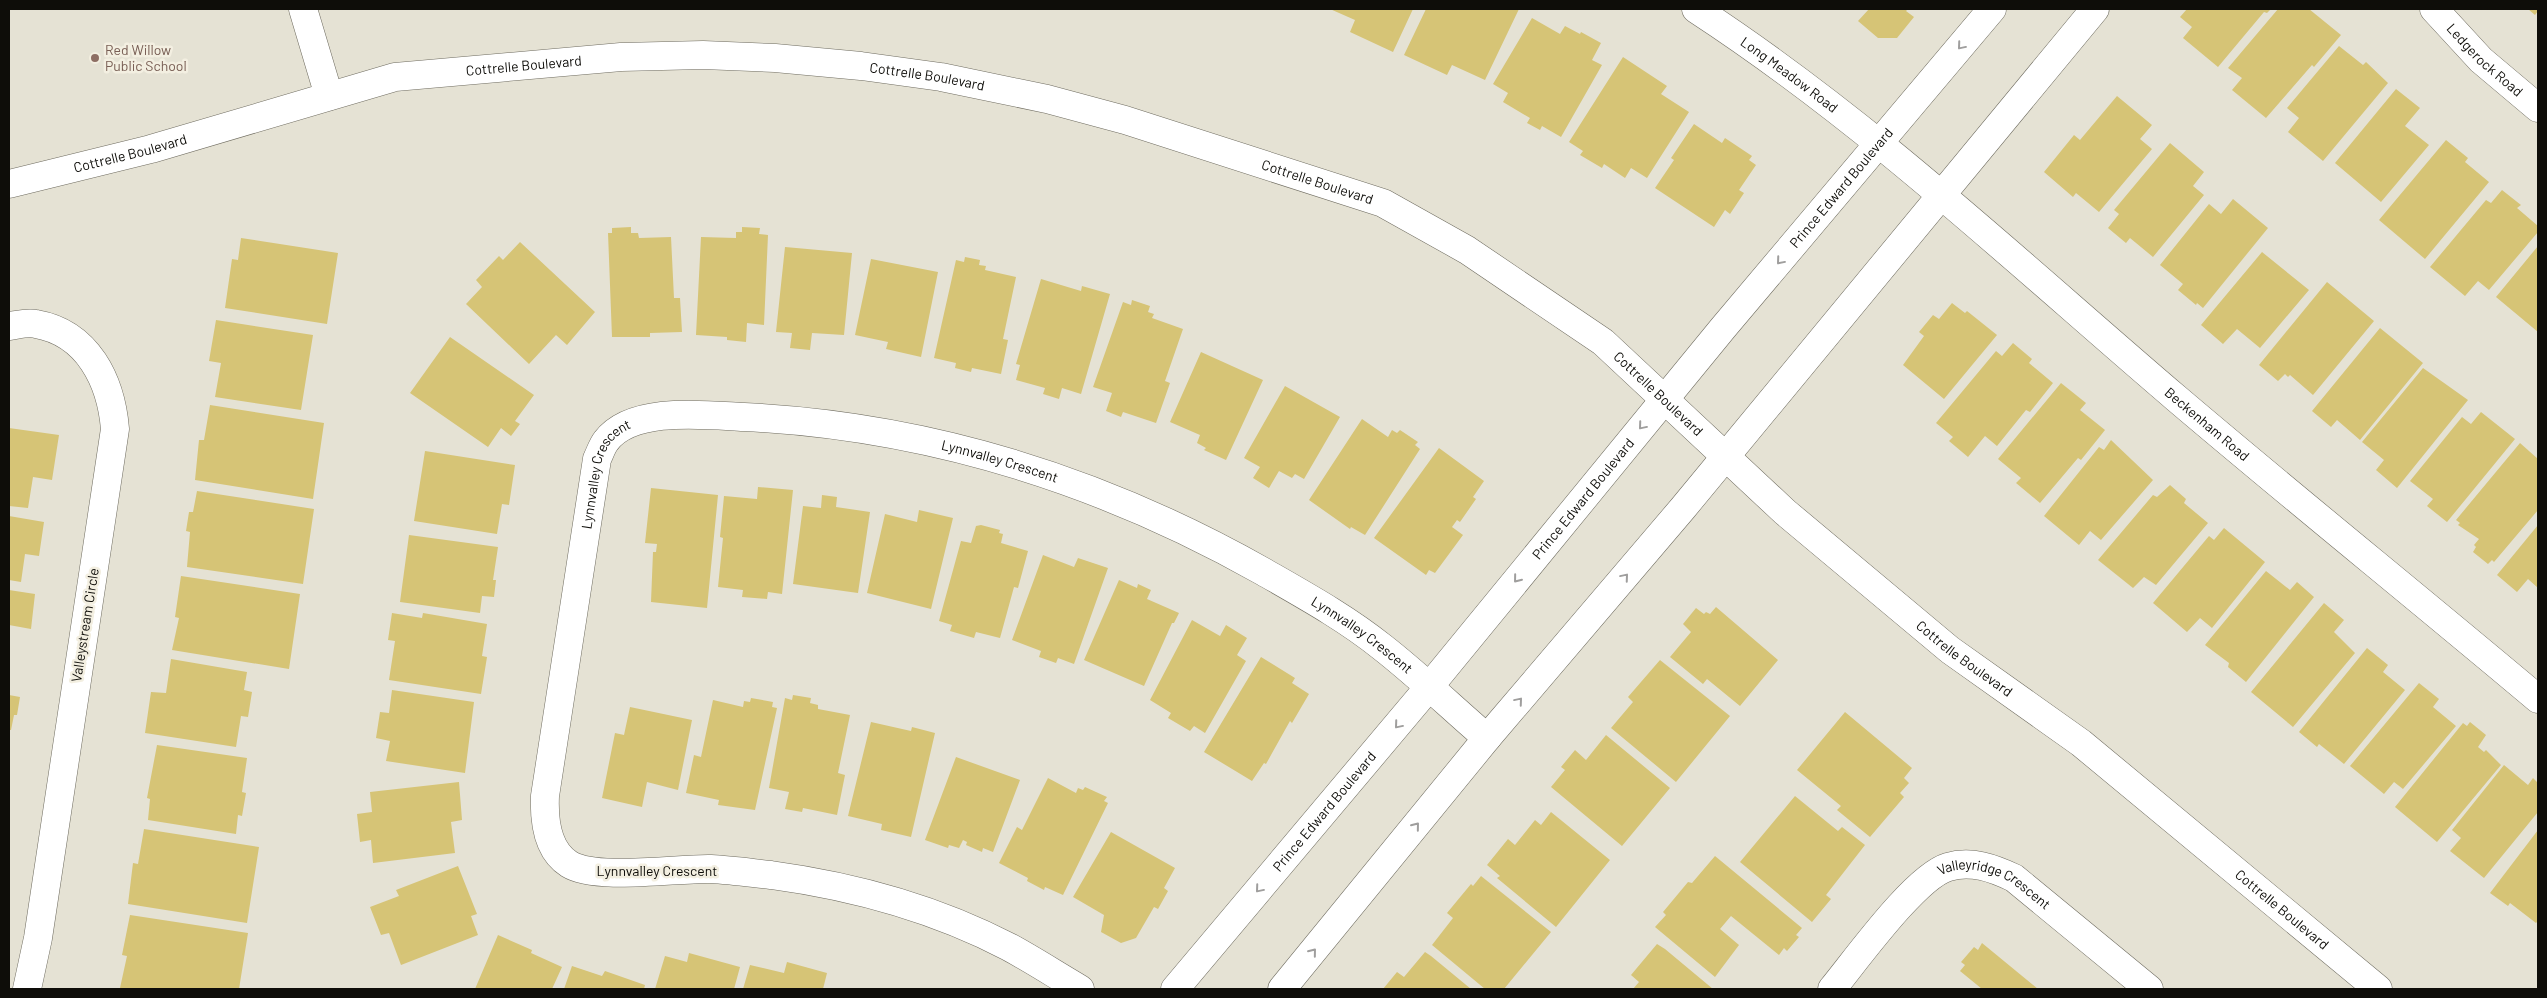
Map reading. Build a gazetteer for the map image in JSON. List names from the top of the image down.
{
  "streets": {
    "street": [
      "Ledgerock Road",
      "Cottrelle Boulevard",
      "Long Meadow Road",
      "Prince Edward Boulevard",
      "Beckenham Road",
      "Lynnvalley Crescent",
      "Valleystream Circle",
      "Valleyridge Crescent"
    ]
  },
  "crossings": [
    ["Cottrelle Boulevard", "Prince Edward Boulevard"],
    ["Long Meadow Road", "Prince Edward Boulevard"],
    ["Long Meadow Road", "Beckenham Road"],
    ["Prince Edward Boulevard", "Beckenham Road"],
    ["Prince Edward Boulevard", "Lynnvalley Crescent"]
  ],
  "places": ["Red Willow Public School"]
}
